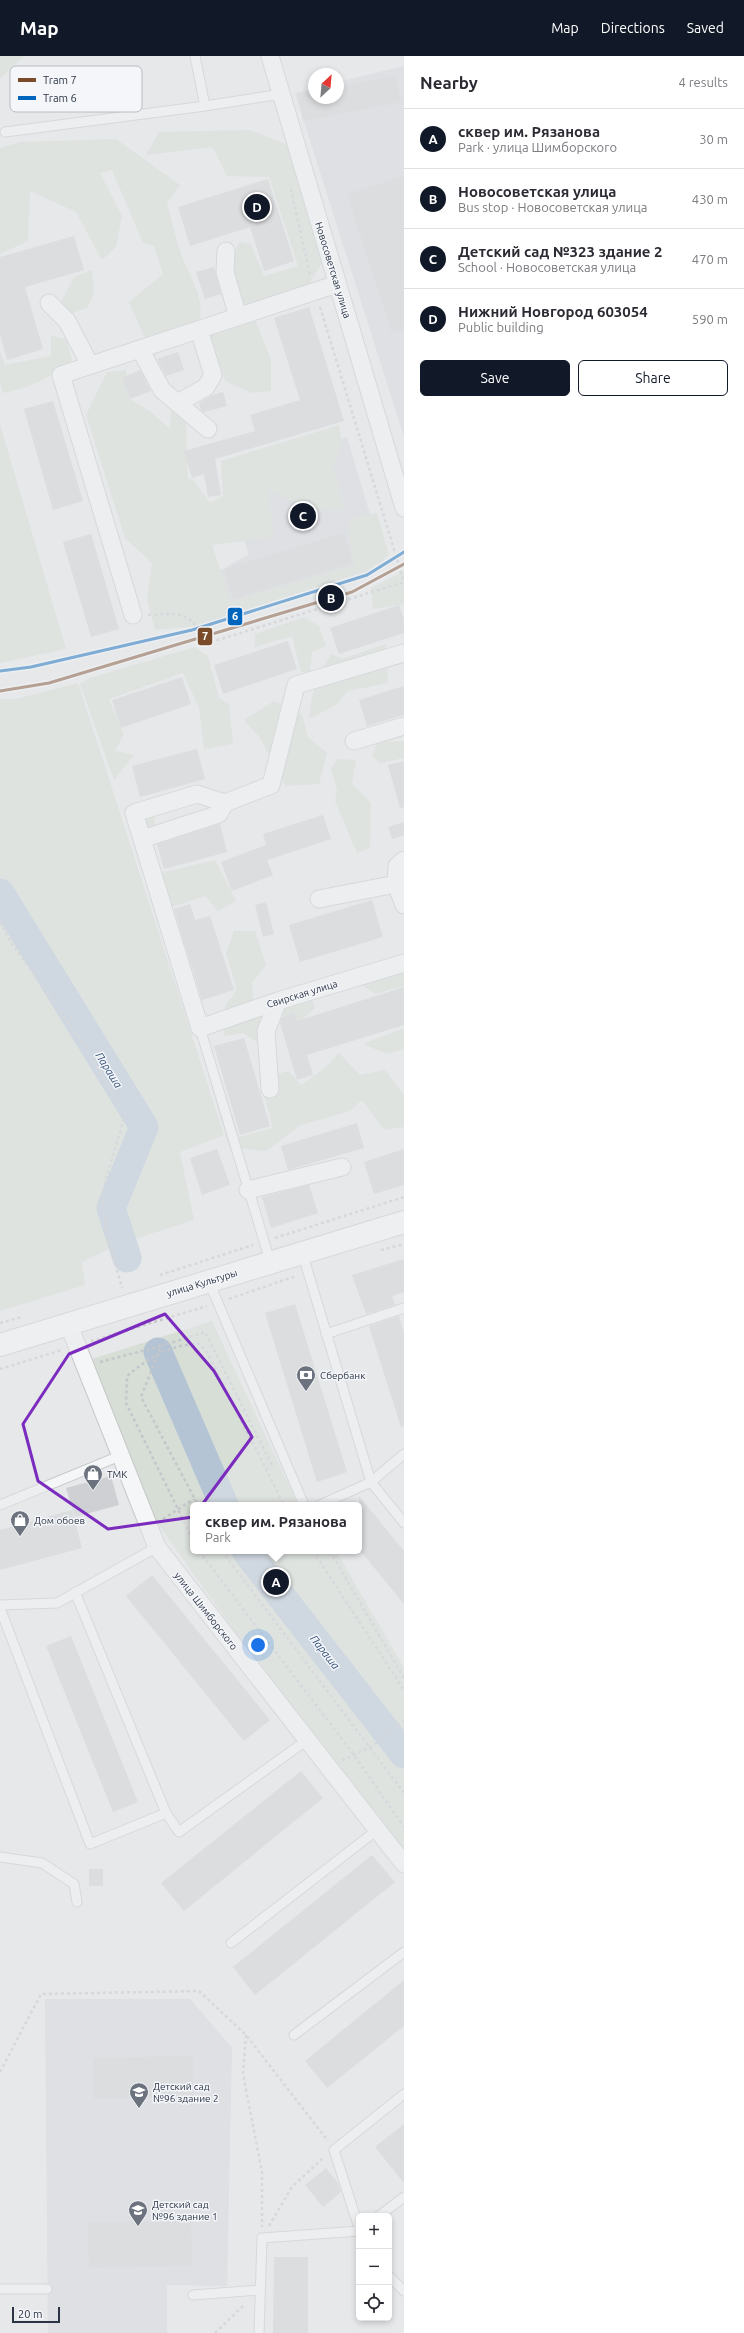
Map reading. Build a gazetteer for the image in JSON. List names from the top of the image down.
{
  "streets": {
    "main road": ["улица Культуры"],
    "street": ["Новосоветская улица", "Свирская улица", "улица Шимборского"]
  },
  "crossings": [
    ["улица Культуры", "улица Шимборского"]
  ],
  "water": ["Параша"],
  "places": {
    "bank": ["Сбербанк"],
    "shop": ["ТМК", "Дом обоев"],
    "school or university": ["Детский сад №96 здание 2", "Детский сад №96 здание 1"]
  },
  "lines": ["tram line 6", "tram line 7"],
  "legend": ["Tram 7", "Tram 6"],
  "scale_bar": "20 m",
  "north": "top right",
  "page": {
    "header": "Map",
    "nav": ["Map", "Directions", "Saved"],
    "heading": ["Nearby", "4 results"],
    "list": [
      {
        "mark": "A",
        "name": "сквер им. Рязанова",
        "note": "Park · улица Шимборского",
        "value": "30 m"
      },
      {
        "mark": "B",
        "name": "Новосоветская улица",
        "note": "Bus stop · Новосоветская улица",
        "value": "430 m"
      },
      {
        "mark": "C",
        "name": "Детский сад №323 здание 2",
        "note": "School · Новосоветская улица",
        "value": "470 m"
      },
      {
        "mark": "D",
        "name": "Нижний Новгород 603054",
        "note": "Public building",
        "value": "590 m"
      }
    ],
    "pins": [
      "D",
      "C",
      "B",
      "A"
    ],
    "buttons": ["Save", "Share"],
    "popup": ["сквер им. Рязанова", "Park"],
    "map_buttons": ["+", "−"],
    "scale": "20 m"
  }
}
